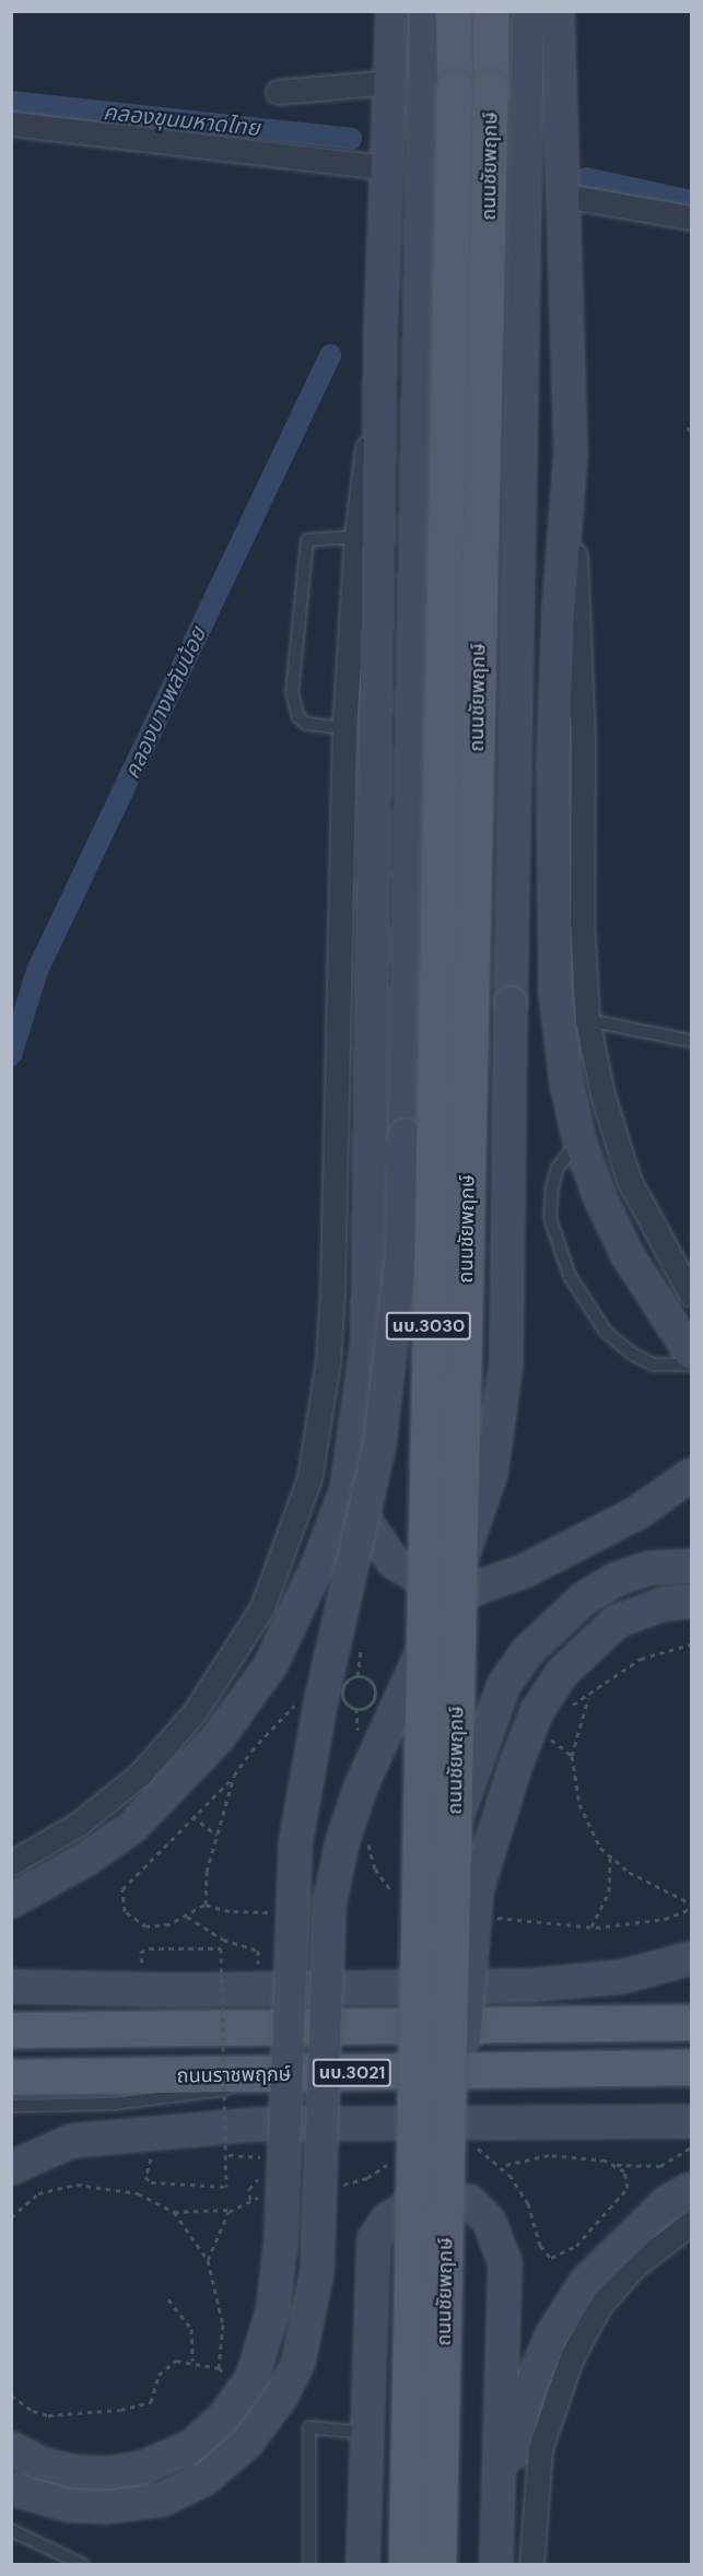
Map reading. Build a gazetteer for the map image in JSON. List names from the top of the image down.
{
  "streets": {
    "main road": [
      "ถนนชัยพฤกษ์",
      "นบ.3030",
      "นบ.3021",
      "ถนนราชพฤกษ์"
    ]
  },
  "water": ["คลองขุนมหาดไทย", "คลองบางพลับน้อย"]
}
